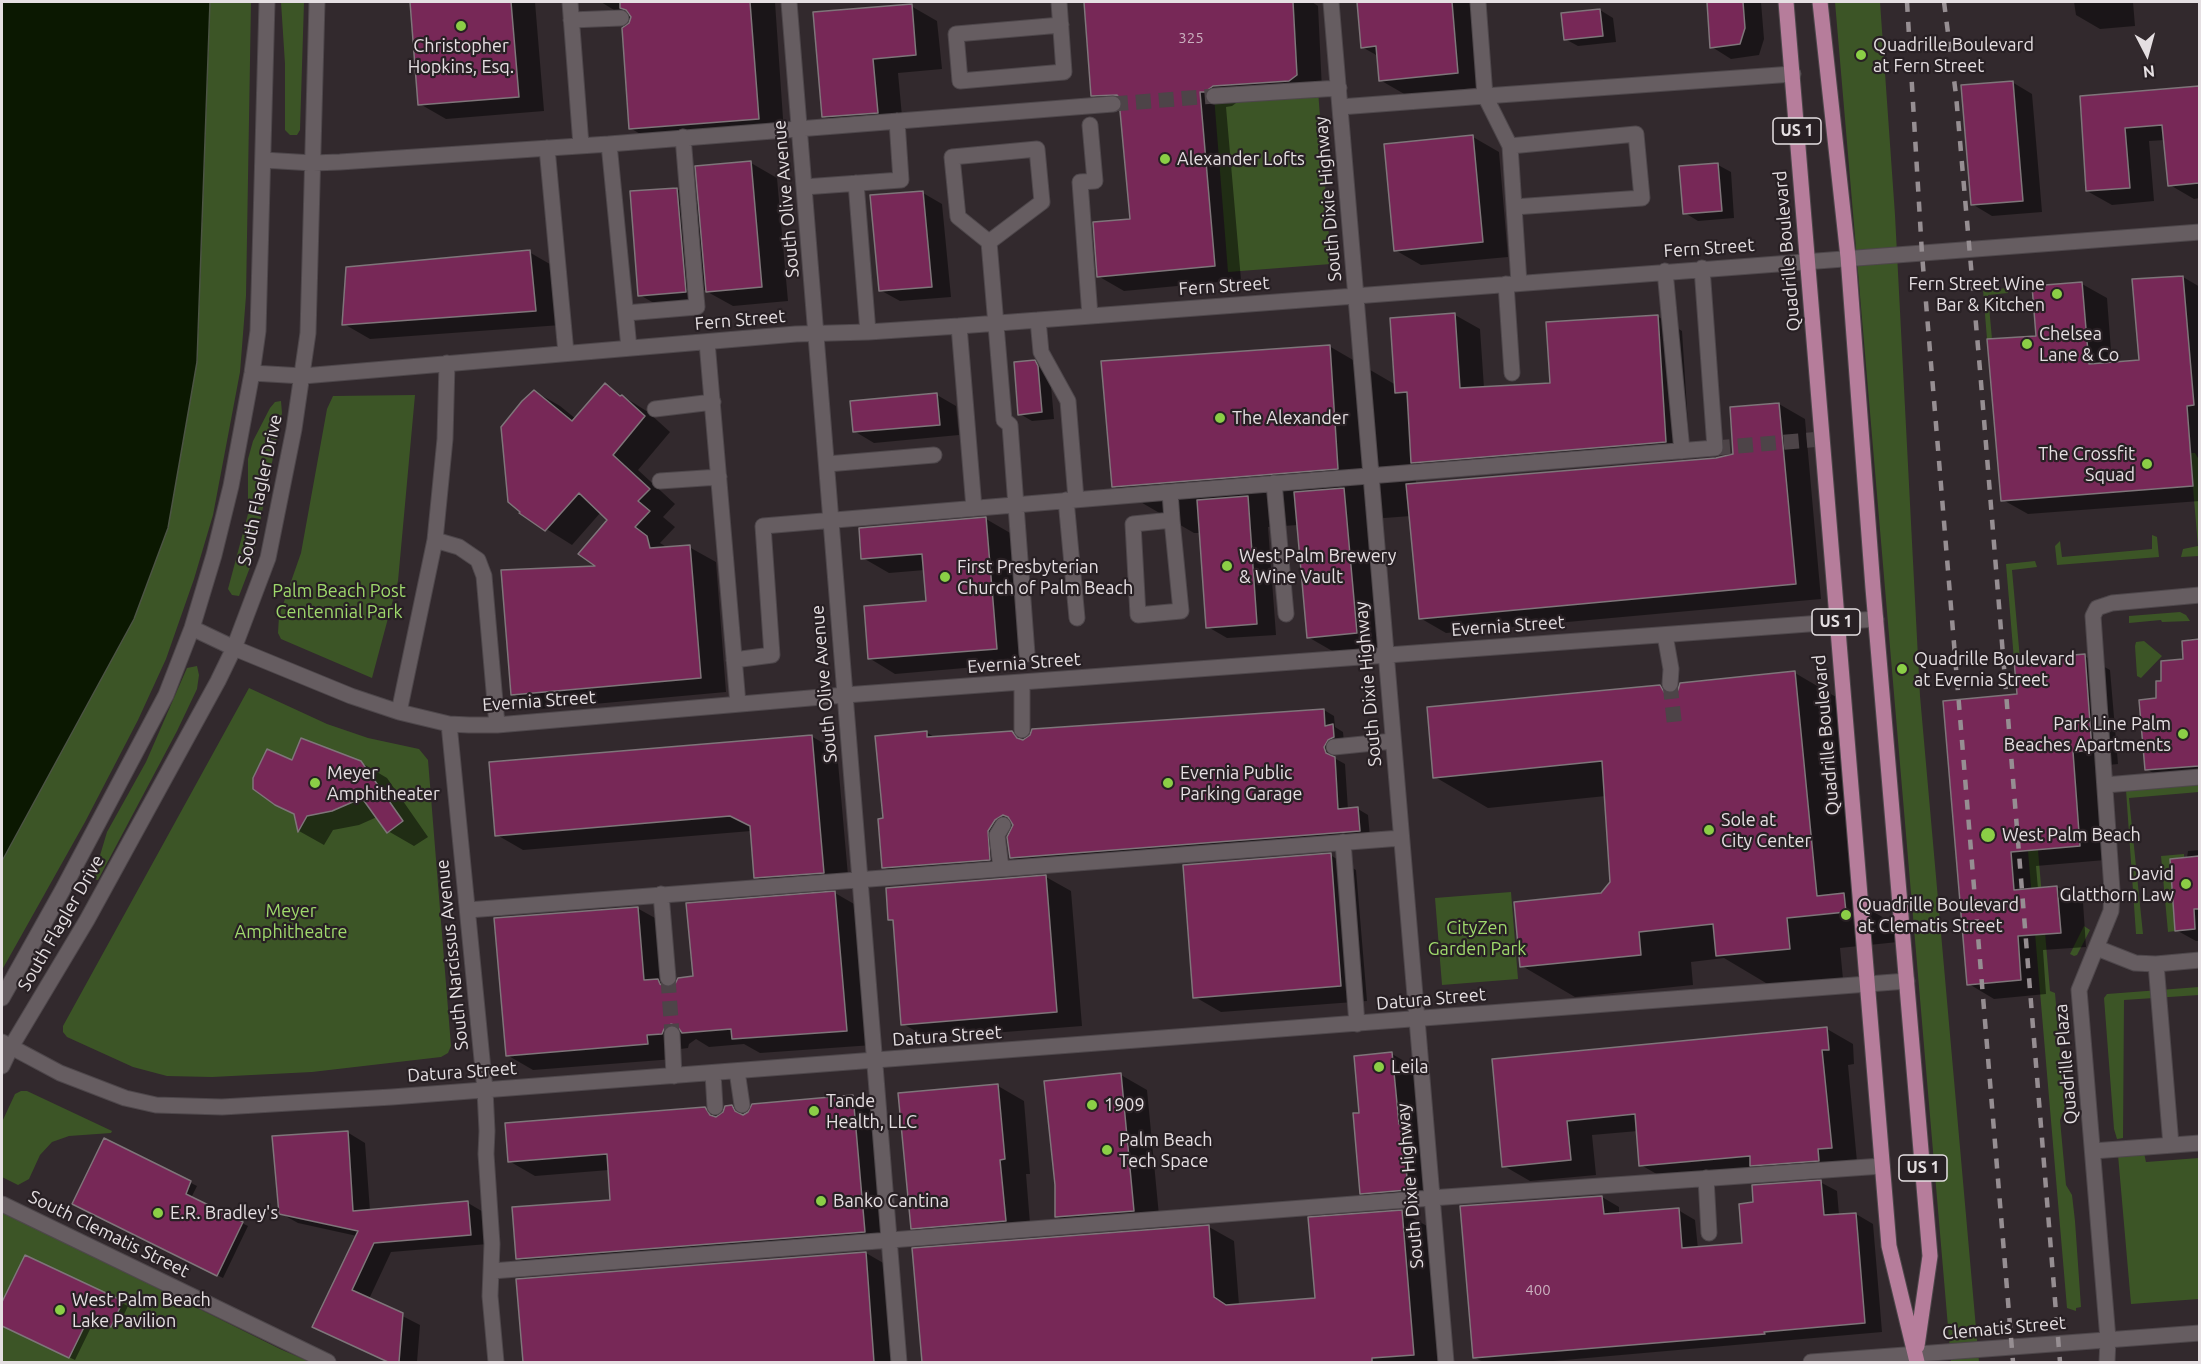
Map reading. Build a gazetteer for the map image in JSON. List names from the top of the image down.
{
  "streets": {
    "main road": ["US 1", "Quadrille Boulevard"],
    "street": [
      "South Olive Avenue",
      "South Dixie Highway",
      "Fern Street",
      "South Flagler Drive",
      "Evernia Street",
      "South Narcissus Avenue",
      "Datura Street",
      "Quadrille Plaza",
      "South Clematis Street",
      "Clematis Street"
    ]
  },
  "crossings": [
    ["US 1", "Fern Street"],
    ["US 1", "Quadrille Boulevard"],
    ["US 1", "Evernia Street"],
    ["US 1", "Datura Street"],
    ["US 1", "Clematis Street"],
    ["South Olive Avenue", "Fern Street"],
    ["South Olive Avenue", "Evernia Street"],
    ["South Olive Avenue", "Datura Street"],
    ["South Dixie Highway", "Fern Street"],
    ["South Dixie Highway", "Evernia Street"],
    ["South Dixie Highway", "Datura Street"],
    ["Fern Street", "Quadrille Boulevard"],
    ["Fern Street", "South Flagler Drive"],
    ["Quadrille Boulevard", "Evernia Street"],
    ["Quadrille Boulevard", "Datura Street"],
    ["Quadrille Boulevard", "Clematis Street"],
    ["South Flagler Drive", "Evernia Street"],
    ["South Flagler Drive", "Datura Street"],
    ["Evernia Street", "South Narcissus Avenue"],
    ["South Narcissus Avenue", "Datura Street"],
    ["Quadrille Plaza", "Clematis Street"]
  ],
  "parks": ["Palm Beach Post Centennial Park", "Meyer Amphitheatre", "CityZen Garden Park"],
  "places": [
    "Christopher Hopkins, Esq.",
    "Quadrille Boulevard at Fern Street",
    "Alexander Lofts",
    "Fern Street Wine Bar & Kitchen",
    "Chelsea Lane & Co",
    "The Alexander",
    "The Crossfit Squad",
    "West Palm Brewery & Wine Vault",
    "First Presbyterian Church of Palm Beach",
    "Quadrille Boulevard at Evernia Street",
    "Park Line Palm Beaches Apartments",
    "Meyer Amphitheater",
    "Evernia Public Parking Garage",
    "Sole at City Center",
    "West Palm Beach",
    "David Glatthorn Law",
    "Quadrille Boulevard at Clematis Street",
    "Leila",
    "1909",
    "Tande Health, LLC",
    "Palm Beach Tech Space",
    "Banko Cantina",
    "E.R. Bradley's",
    "West Palm Beach Lake Pavilion"
  ],
  "house_numbers": ["325", "400"],
  "north": "bottom"
}
